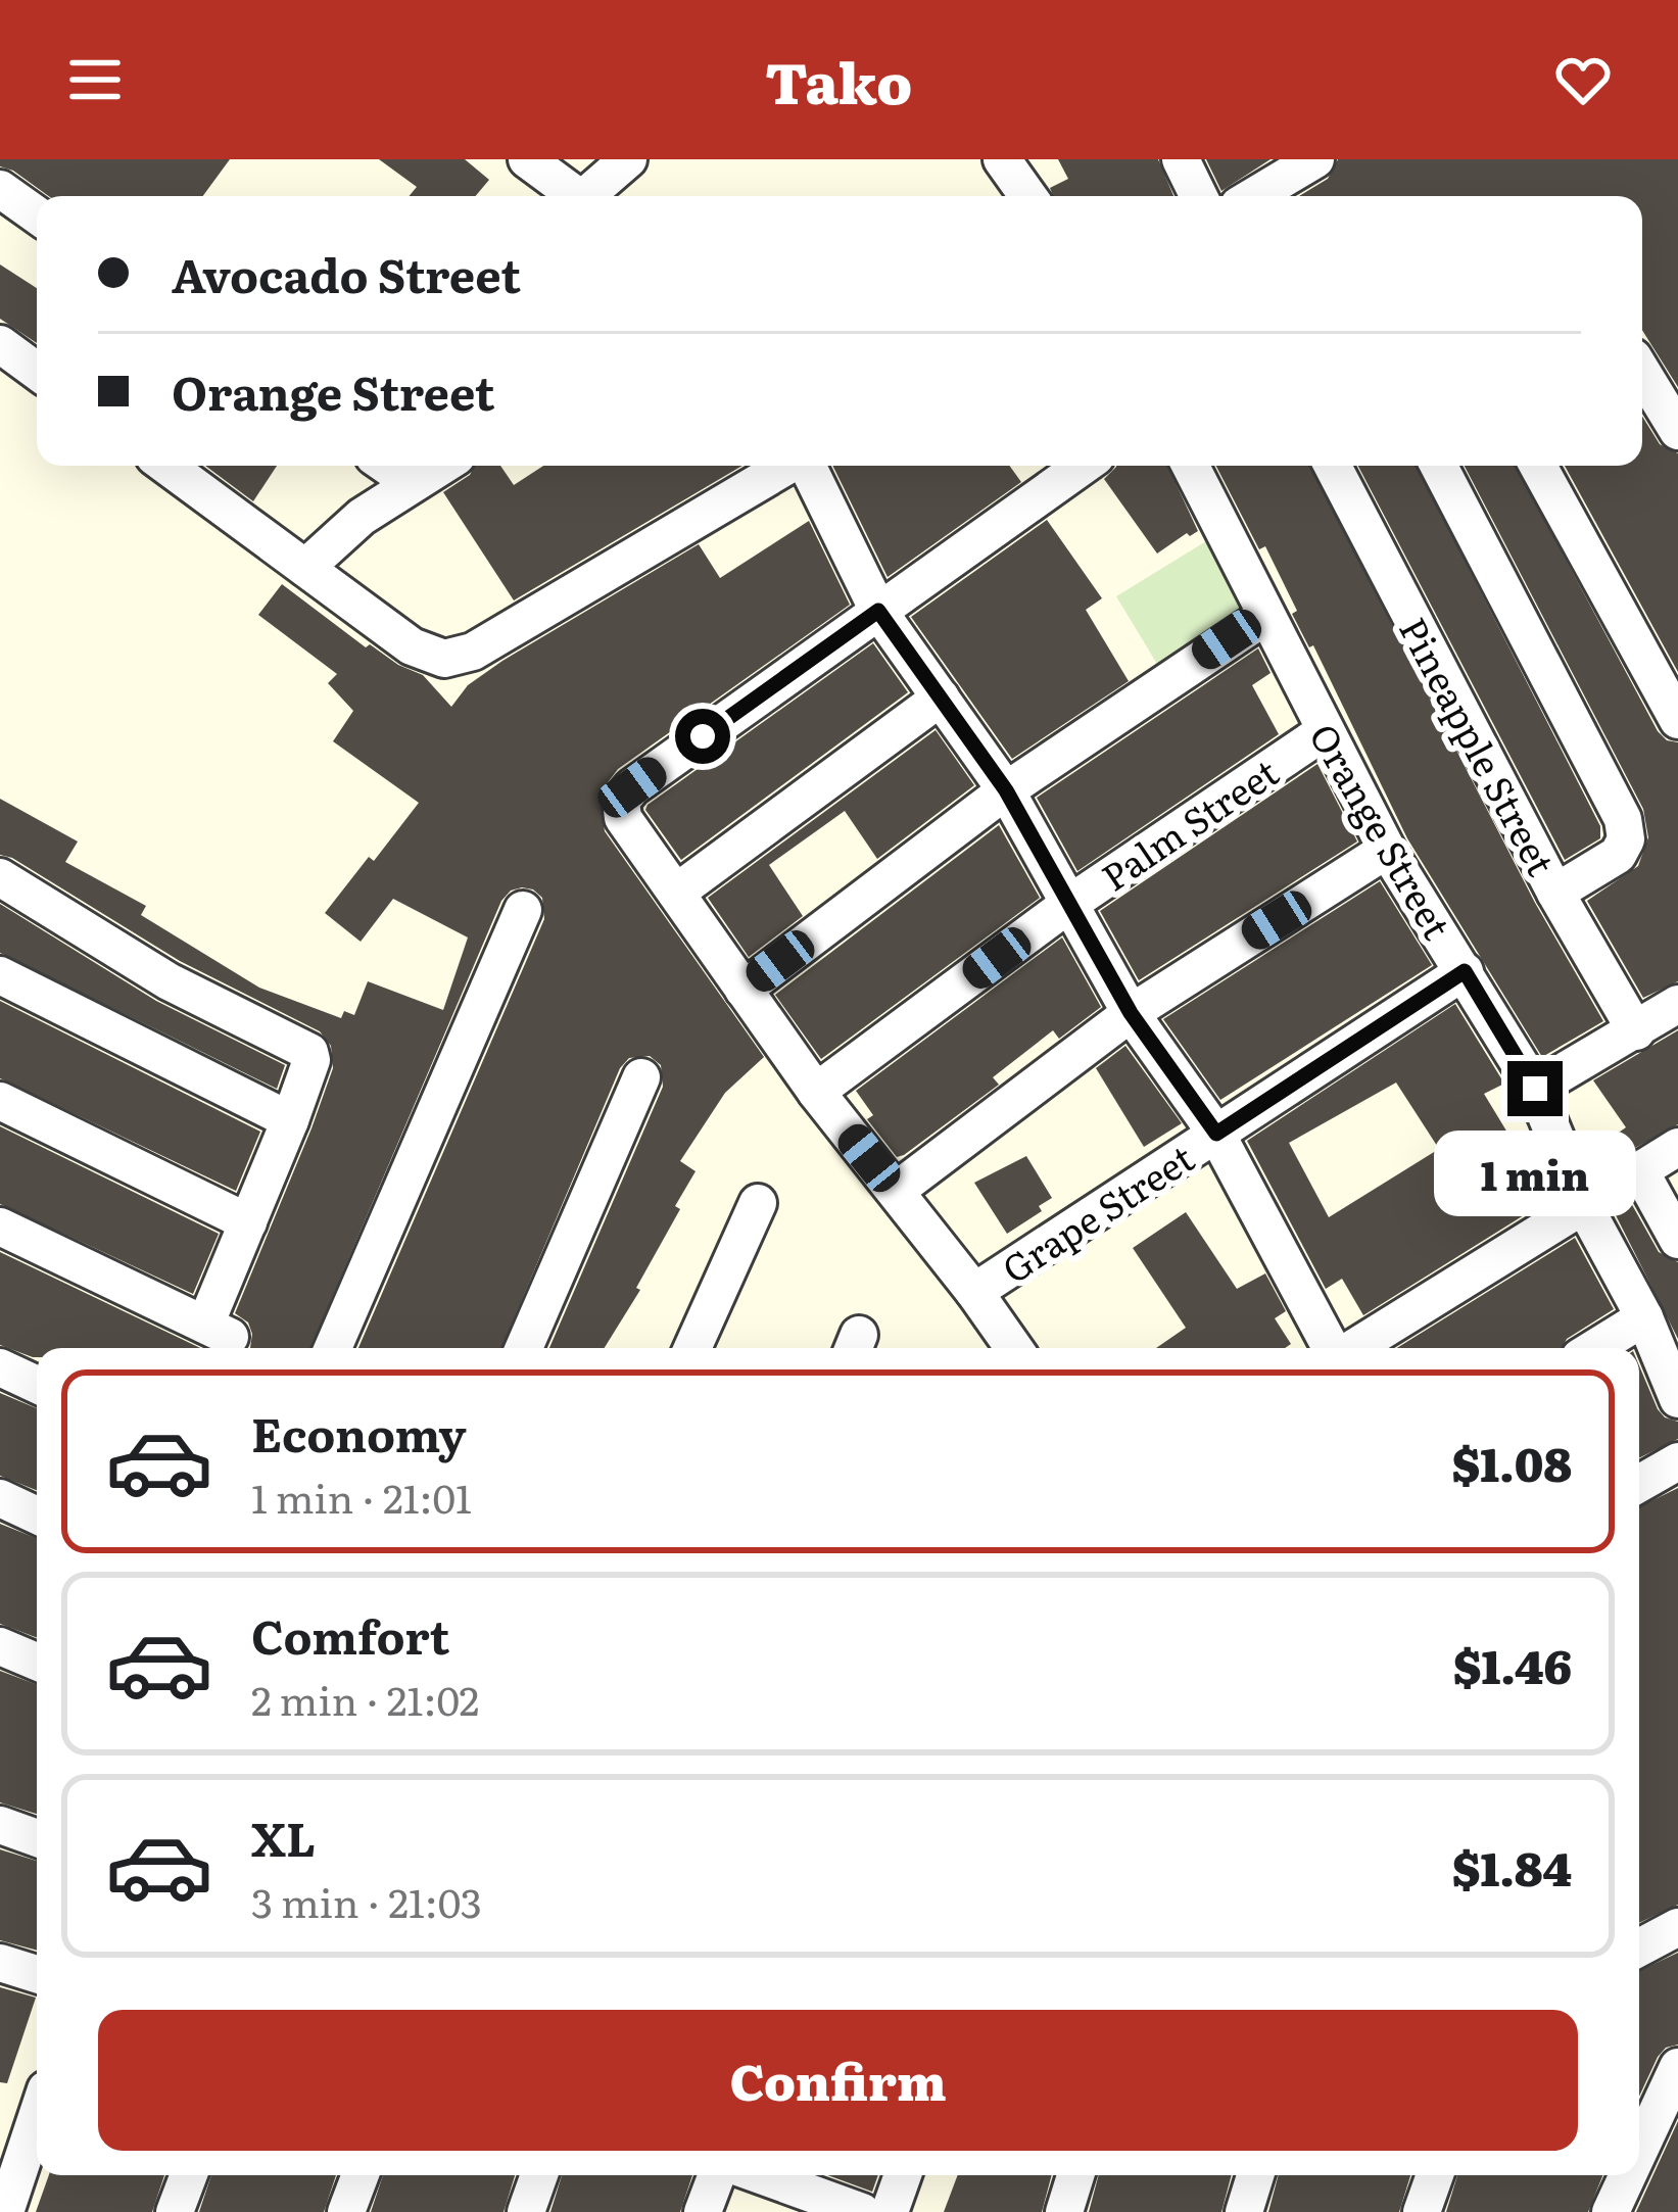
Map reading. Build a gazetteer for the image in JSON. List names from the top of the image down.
{
  "streets": {
    "street": [
      "Pineapple Street",
      "Palm Street",
      "Orange Street",
      "Grape Street"
    ]
  },
  "crossings": [
    ["Palm Street", "Orange Street"],
    ["Orange Street", "Grape Street"]
  ],
  "page": {
    "header": "Tako",
    "banner": ["Avocado Street", "Orange Street"],
    "bubble": "1 min",
    "list": [
      {
        "name": "Economy",
        "note": "1 min · 21:01",
        "value": "$1.08"
      },
      {
        "name": "Comfort",
        "note": "2 min · 21:02",
        "value": "$1.46"
      },
      {
        "name": "XL",
        "note": "3 min · 21:03",
        "value": "$1.84"
      }
    ],
    "buttons": "Confirm"
  }
}
